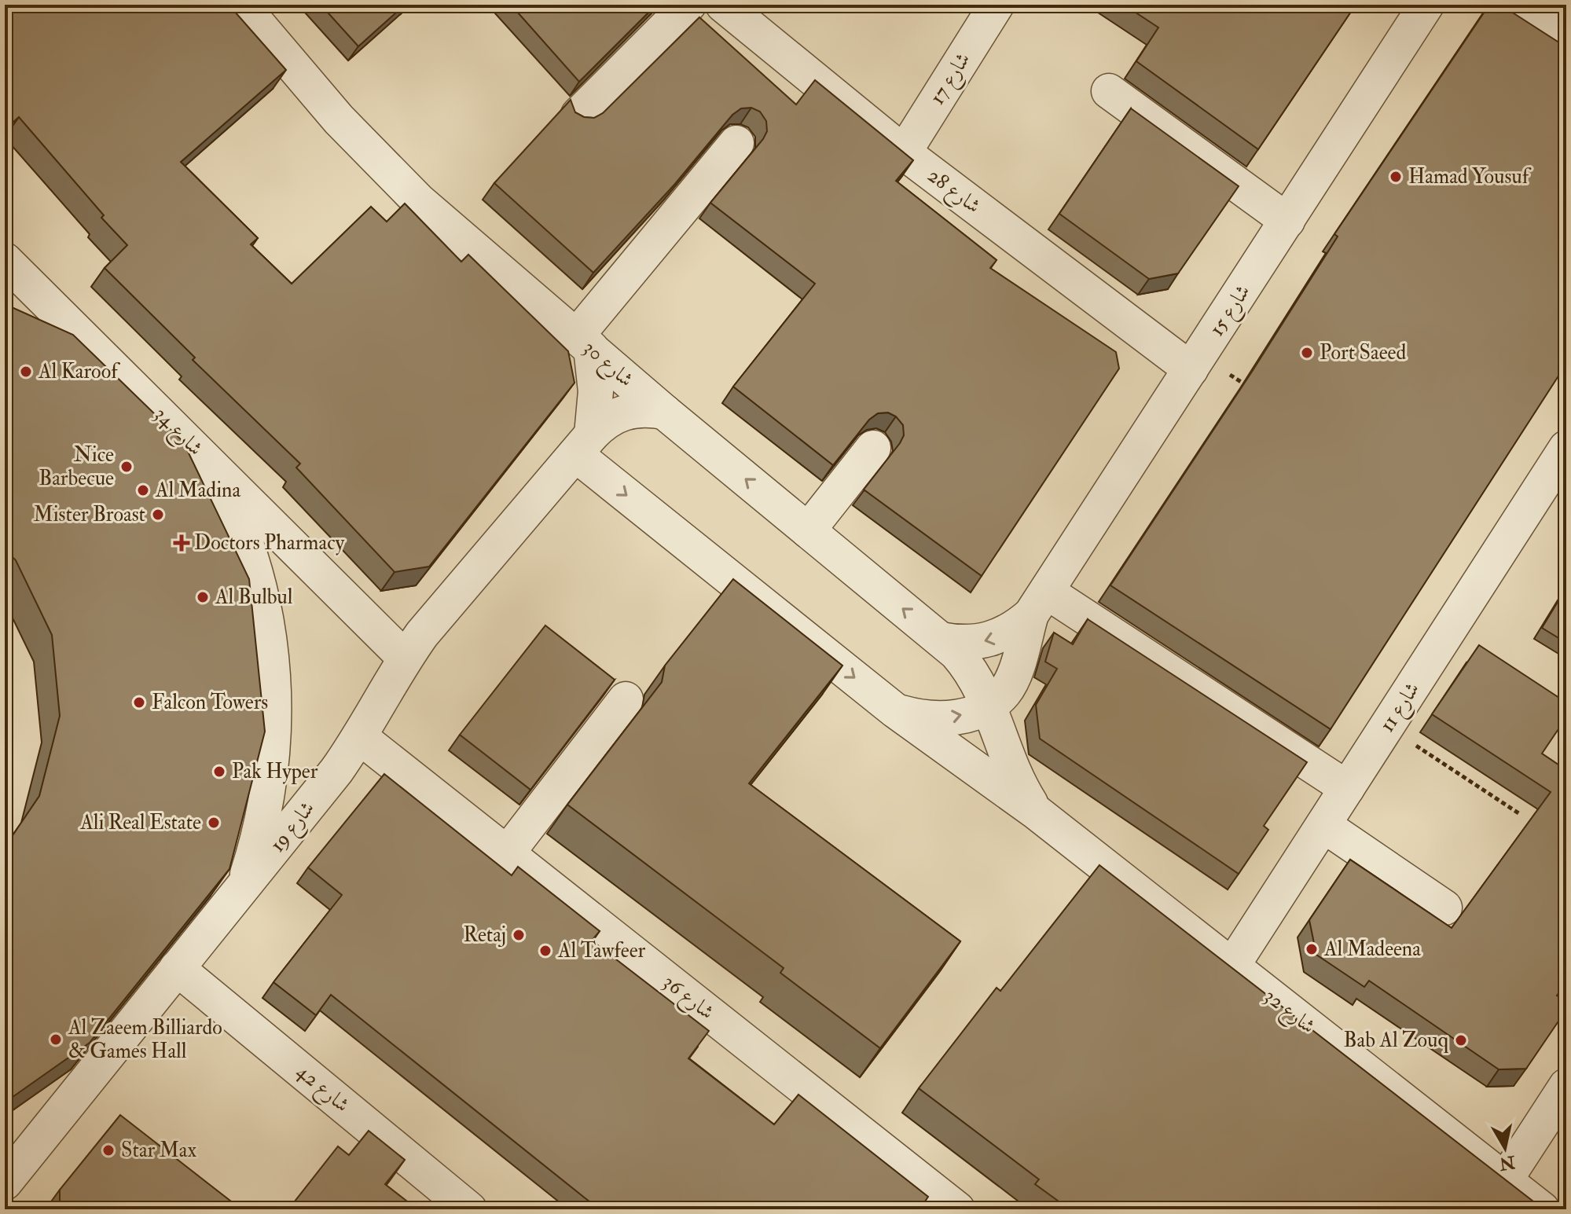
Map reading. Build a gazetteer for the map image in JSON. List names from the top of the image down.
{
  "streets": {
    "street": [
      "شارع 17",
      "شارع 28",
      "شارع 15",
      "شارع 30",
      "شارع 34",
      "شارع 11",
      "شارع 19",
      "شارع 36",
      "شارع 32",
      "شارع 42"
    ]
  },
  "crossings": [
    ["شارع 17", "شارع 28"],
    ["شارع 28", "شارع 15"],
    ["شارع 15", "شارع 30"],
    ["شارع 15", "شارع 32"],
    ["شارع 30", "شارع 19"],
    ["شارع 30", "شارع 32"],
    ["شارع 34", "شارع 19"],
    ["شارع 11", "شارع 32"],
    ["شارع 19", "شارع 36"],
    ["شارع 19", "شارع 42"]
  ],
  "places": {
    "other": [
      "Hamad Yousuf",
      "Port Saeed",
      "Al Karoof",
      "Nice Barbecue",
      "Al Madina",
      "Mister Broast",
      "Al Bulbul",
      "Falcon Towers",
      "Pak Hyper",
      "Ali Real Estate",
      "Retaj",
      "Al Madeena",
      "Al Tawfeer",
      "Al Zaeem Billiardo & Games Hall",
      "Bab Al Zouq",
      "Star Max"
    ],
    "health": ["Doctors Pharmacy"]
  },
  "north": "bottom"
}
